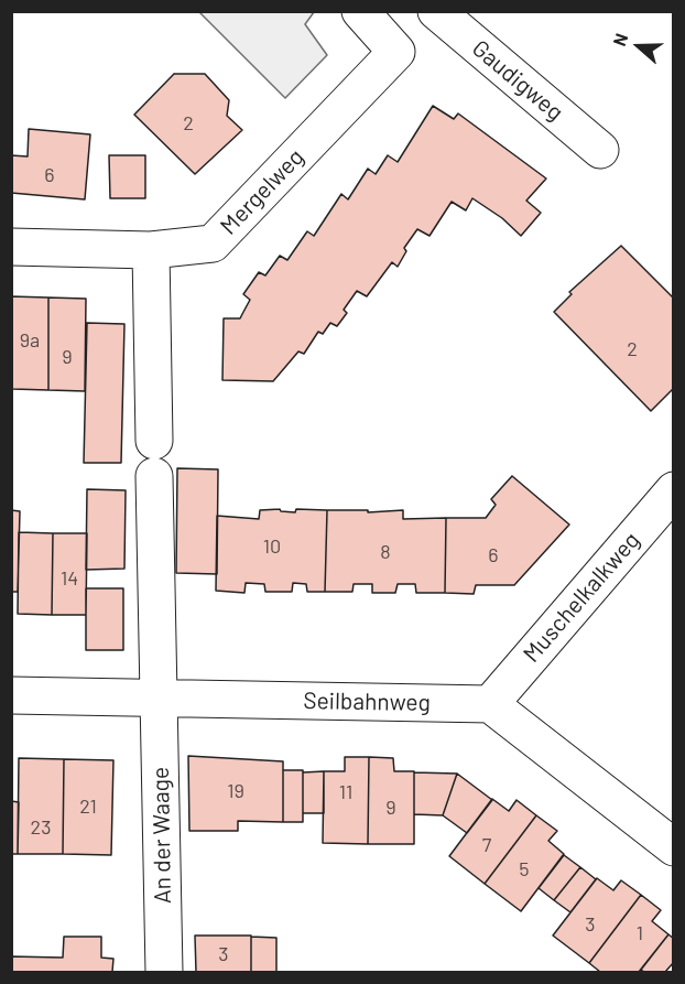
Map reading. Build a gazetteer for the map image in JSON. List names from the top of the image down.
{
  "streets": {
    "street": [
      "Gaudigweg",
      "Mergelweg",
      "Muschelkalkweg",
      "Seilbahnweg",
      "An der Waage"
    ]
  },
  "crossings": [
    ["Gaudigweg", "Mergelweg"],
    ["Muschelkalkweg", "Seilbahnweg"],
    ["Seilbahnweg", "An der Waage"]
  ],
  "house_numbers": [
    "2",
    "6",
    "9a",
    "2",
    "9",
    "10",
    "8",
    "6",
    "14",
    "19",
    "11",
    "21",
    "9",
    "23",
    "7",
    "5",
    "3",
    "1",
    "3"
  ],
  "north": "left"
}
